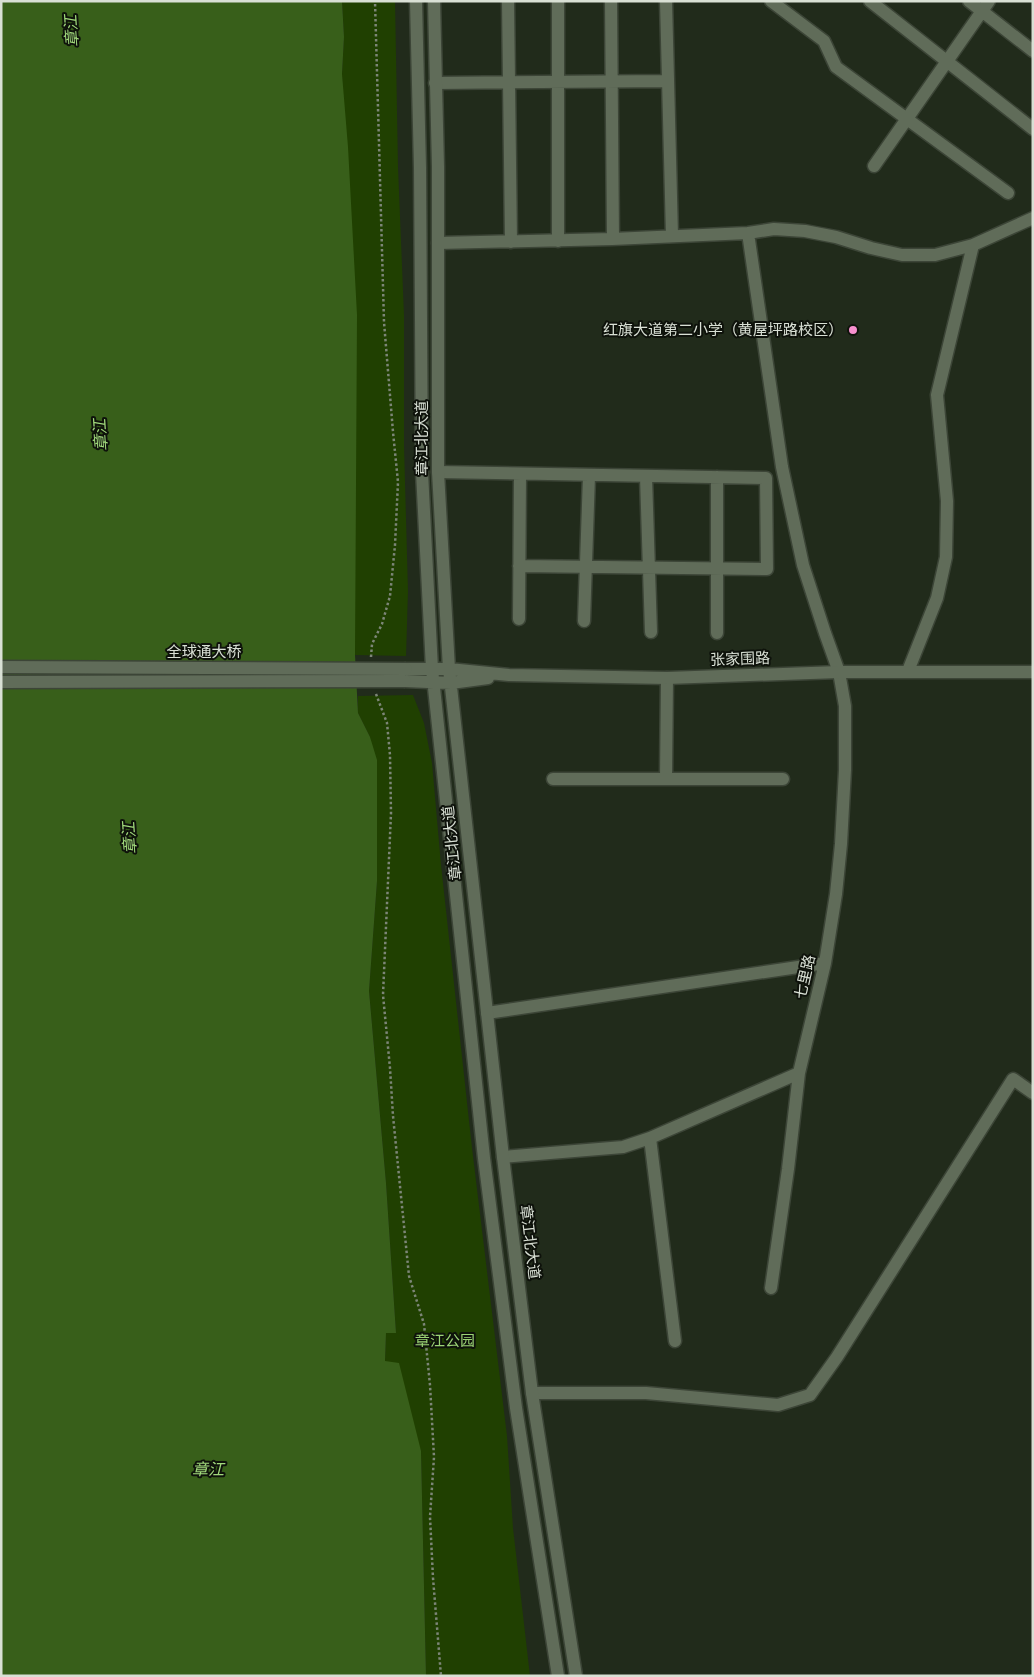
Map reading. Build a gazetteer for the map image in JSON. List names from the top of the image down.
{
  "streets": {
    "street": [
      "章江北大道",
      "全球通大桥",
      "张家围路",
      "七里路"
    ]
  },
  "crossings": [
    ["章江北大道", "张家围路"],
    ["全球通大桥", "张家围路"],
    ["张家围路", "七里路"]
  ],
  "water": ["章江"],
  "parks": ["章江公园"],
  "places": ["红旗大道第二小学（黄屋坪路校区）"]
}
